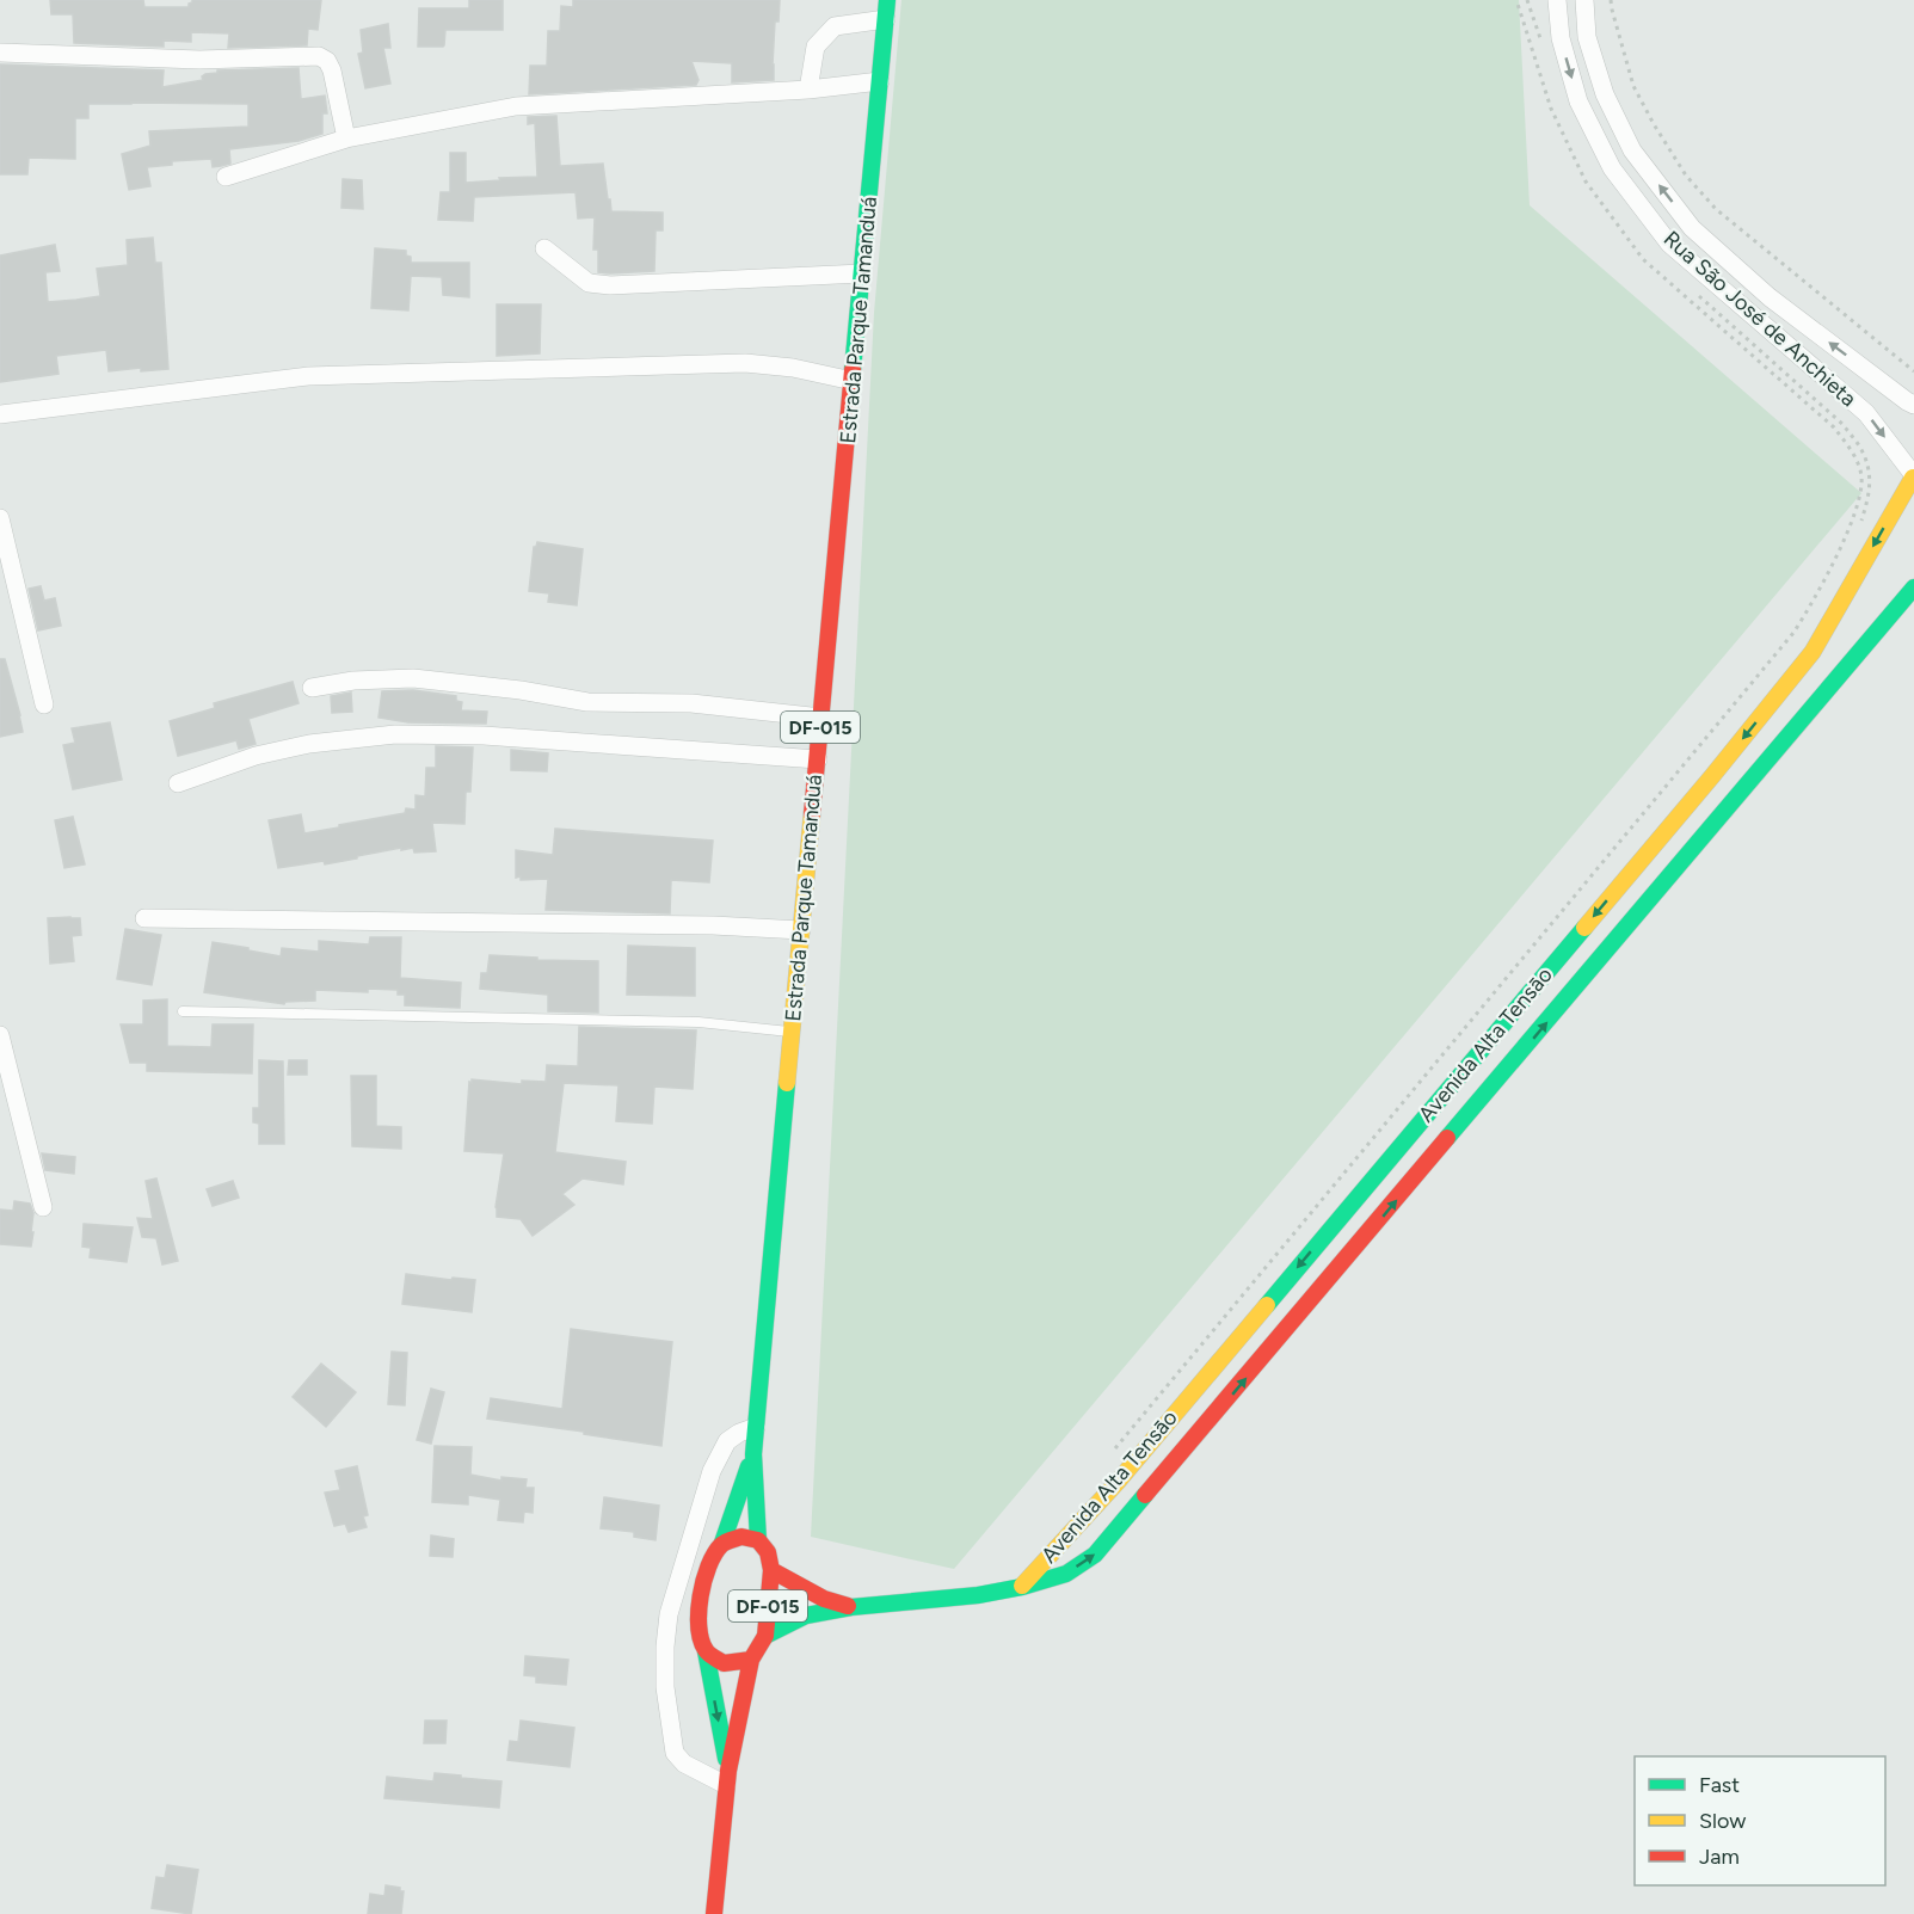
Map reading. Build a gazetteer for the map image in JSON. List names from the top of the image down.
{
  "streets": {
    "street": [
      "Rua São José de Anchieta",
      "Estrada Parque Tamanduá",
      "DF-015",
      "Avenida Alta Tensāo"
    ]
  },
  "crossings": [
    ["Rua São José de Anchieta", "Avenida Alta Tensāo"],
    ["Estrada Parque Tamanduá", "DF-015"],
    ["DF-015", "Avenida Alta Tensāo"]
  ],
  "legend": ["Fast", "Slow", "Jam"]
}
